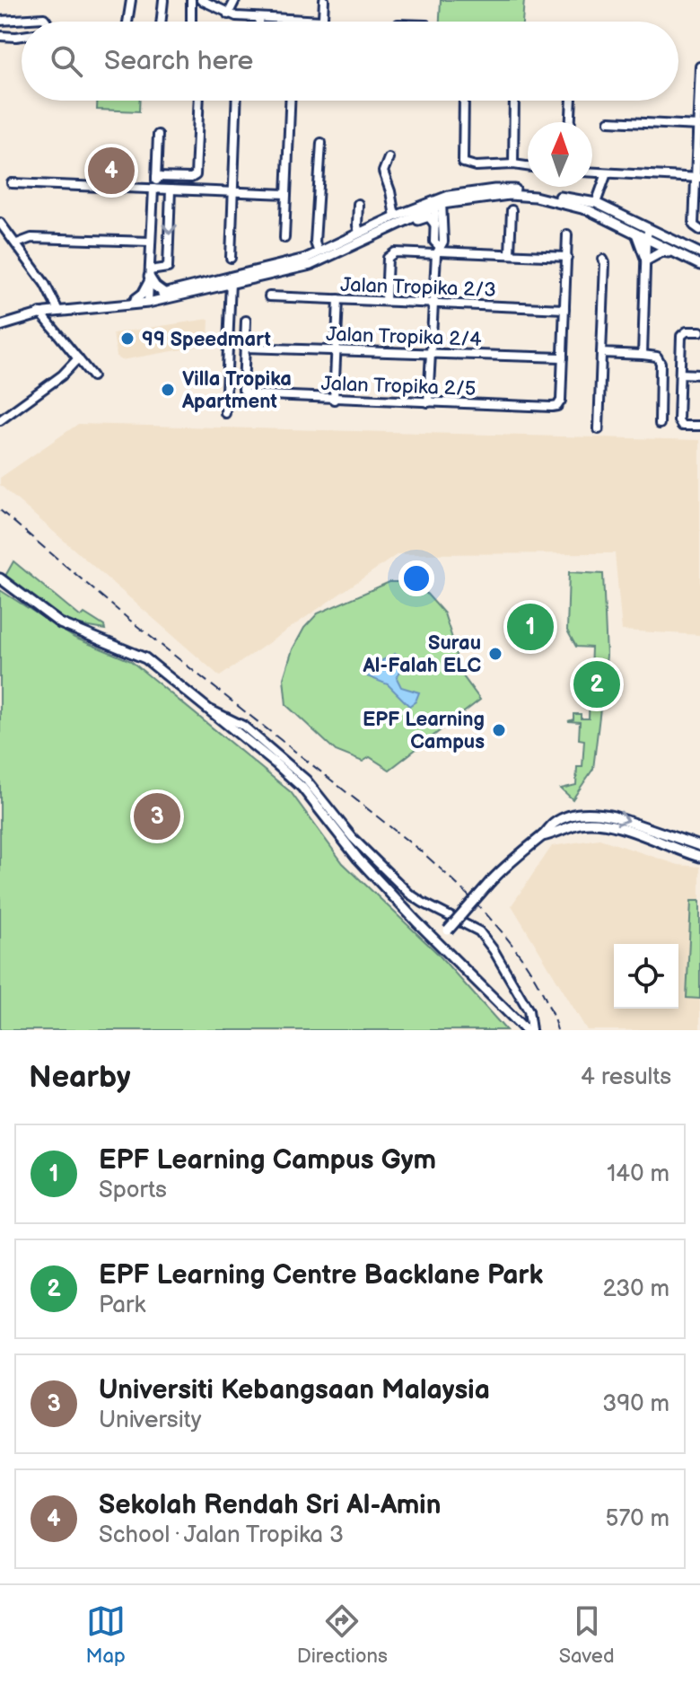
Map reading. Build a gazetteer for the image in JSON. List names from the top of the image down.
{
  "streets": {
    "street": ["Jalan Tropika 2/3", "Jalan Tropika 2/4", "Jalan Tropika 2/5"]
  },
  "crossings": [
    ["Jalan Tropika 2/4", "Jalan Tropika 2/5"]
  ],
  "places": [
    "99 Speedmart",
    "Villa Tropika Apartment",
    "Surau Al-Falah ELC",
    "EPF Learning Campus"
  ],
  "north": "top",
  "page": {
    "search": "Search here",
    "pins": [
      "4",
      "1",
      "2",
      "3"
    ],
    "heading": ["Nearby", "4 results"],
    "list": [
      {
        "mark": "1",
        "name": "EPF Learning Campus Gym",
        "note": "Sports",
        "value": "140 m"
      },
      {
        "mark": "2",
        "name": "EPF Learning Centre Backlane Park",
        "note": "Park",
        "value": "230 m"
      },
      {
        "mark": "3",
        "name": "Universiti Kebangsaan Malaysia",
        "note": "University",
        "value": "390 m"
      },
      {
        "mark": "4",
        "name": "Sekolah Rendah Sri Al-Amin",
        "note": "School · Jalan Tropika 3",
        "value": "570 m"
      }
    ],
    "nav": ["Map", "Directions", "Saved"]
  }
}
